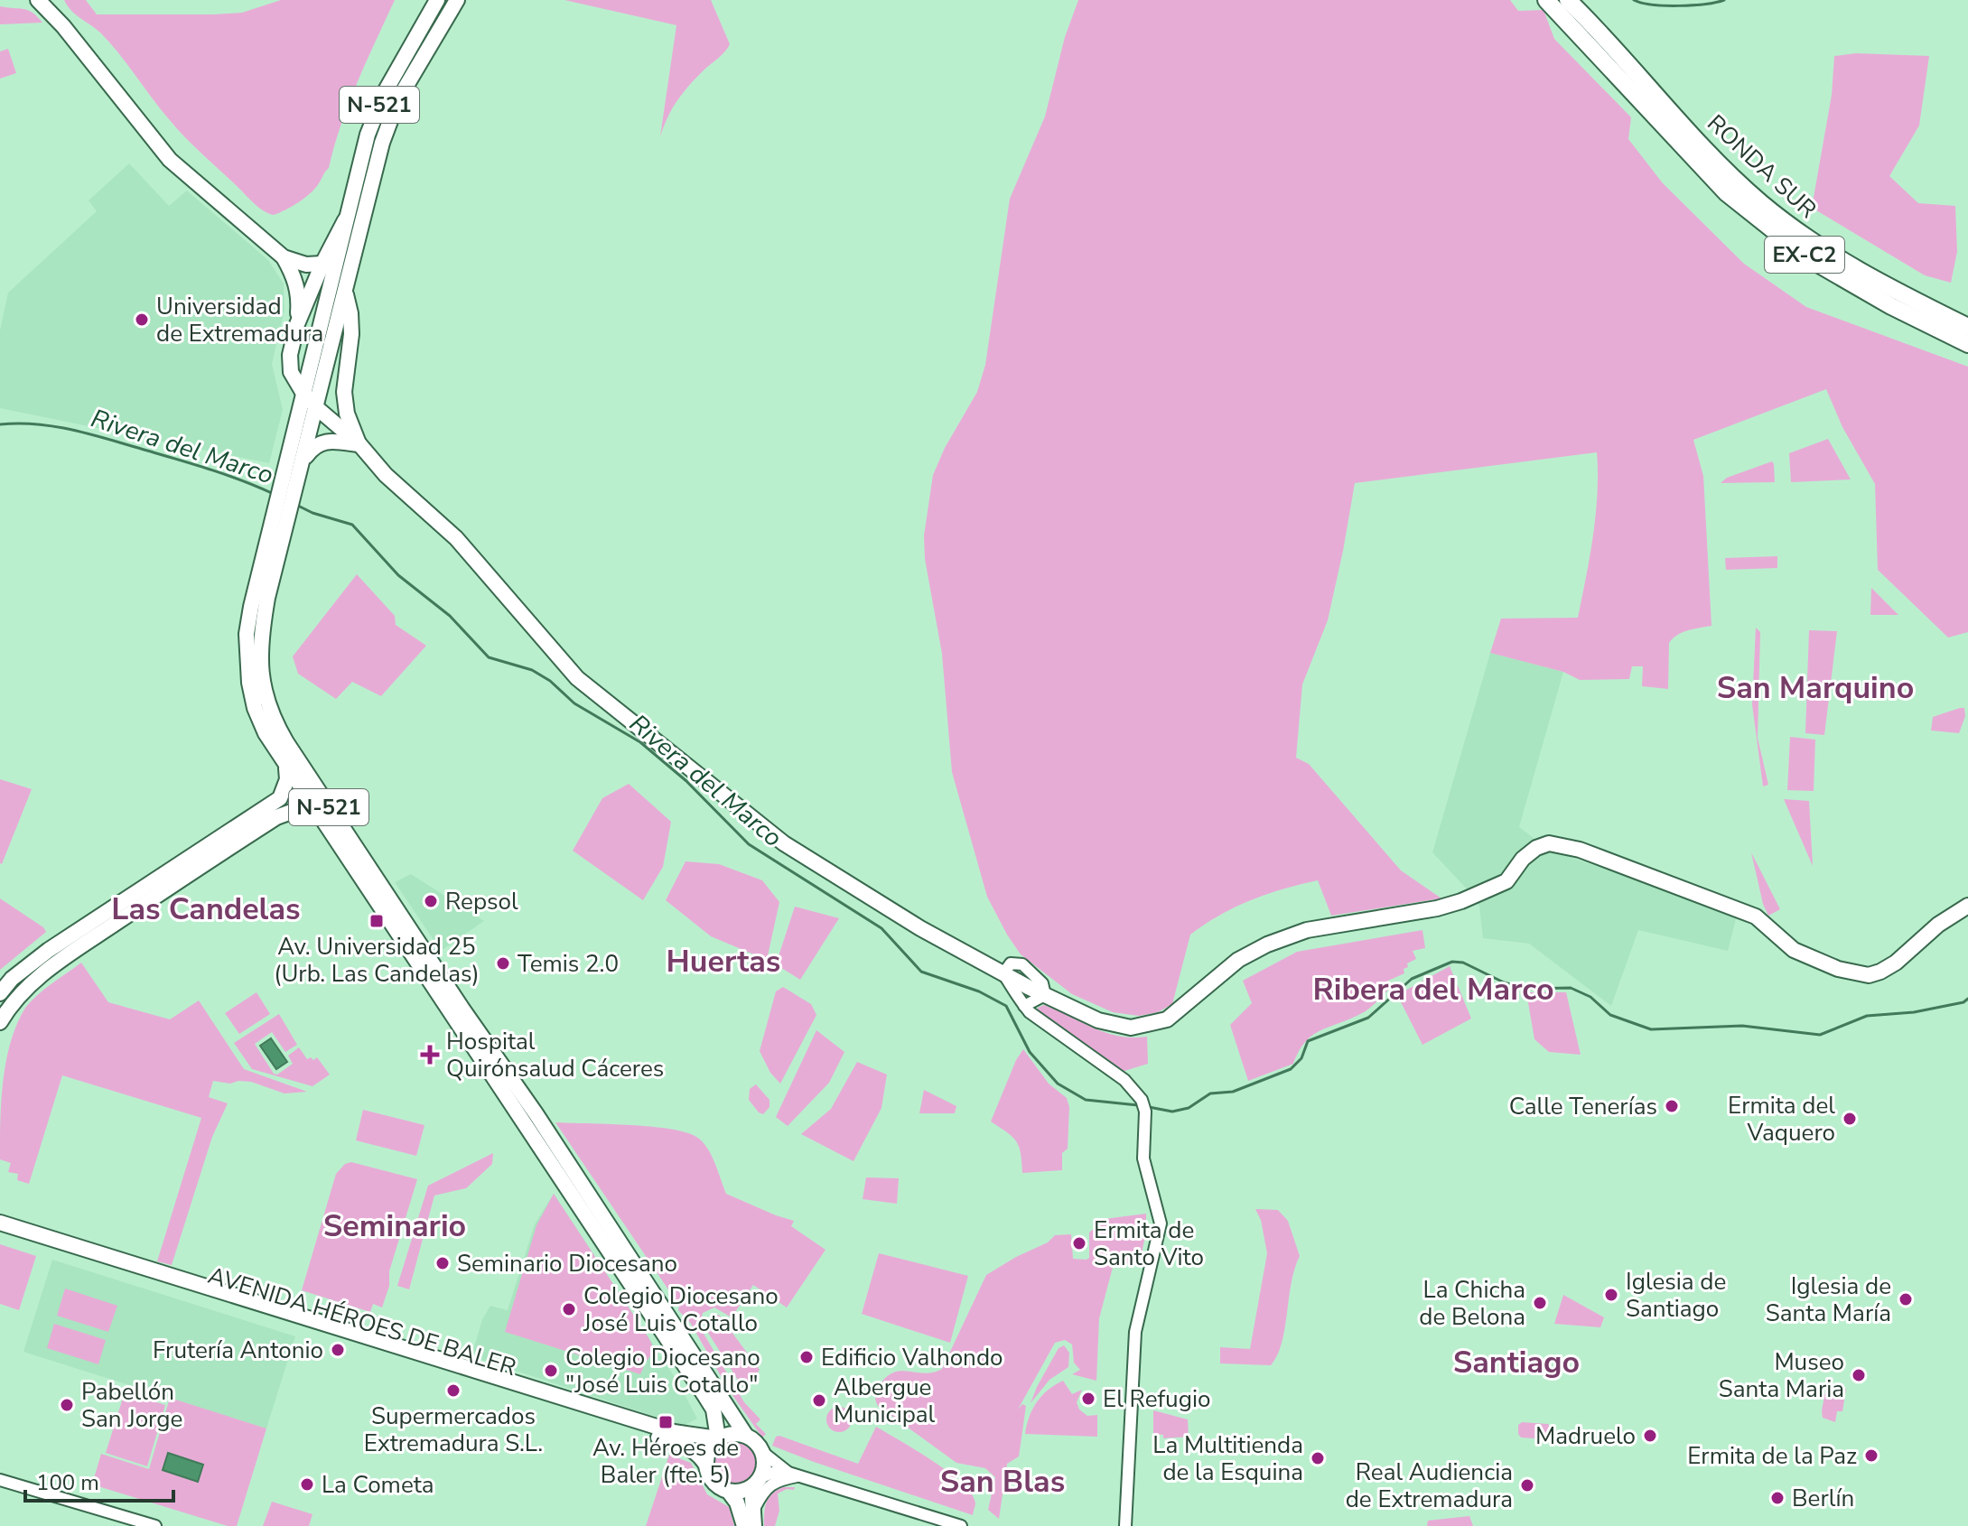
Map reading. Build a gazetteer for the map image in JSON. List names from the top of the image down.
{
  "streets": {
    "highway": ["RONDA SUR", "EX-C2"],
    "main road": ["N-521", "AVENIDA HÉROES DE BALER"]
  },
  "crossings": [
    ["N-521", "AVENIDA HÉROES DE BALER"],
    ["RONDA SUR", "EX-C2"]
  ],
  "districts": [
    "San Marquino",
    "Las Candelas",
    "Huertas",
    "Ribera del Marco",
    "Seminario",
    "Santiago",
    "San Blas"
  ],
  "water": ["Rivera del Marco"],
  "places": {
    "other": [
      "Universidad de Extremadura",
      "Repsol",
      "Temis 2.0",
      "Calle Tenerías",
      "Ermita del Vaquero",
      "Ermita de Santo Vito",
      "Seminario Diocesano",
      "Iglesia de Santiago",
      "Iglesia de Santa María",
      "La Chicha de Belona",
      "Colegio Diocesano José Luis Cotallo",
      "Frutería Antonio",
      "Edificio Valhondo",
      "Colegio Diocesano \"José Luis Cotallo\"",
      "Museo Santa Maria",
      "Supermercados Extremadura S.L.",
      "El Refugio",
      "Albergue Municipal",
      "Pabellón San Jorge",
      "Madruelo",
      "Ermita de la Paz",
      "La Multitienda de la Esquina",
      "La Cometa",
      "Real Audiencia de Extremadura",
      "Berlín"
    ],
    "transit": ["Av. Universidad 25 (Urb. Las Candelas)", "Av. Héroes de Baler (fte. 5)"],
    "health": ["Hospital Quirónsalud Cáceres"]
  },
  "scale_bar": "100 m"
}
